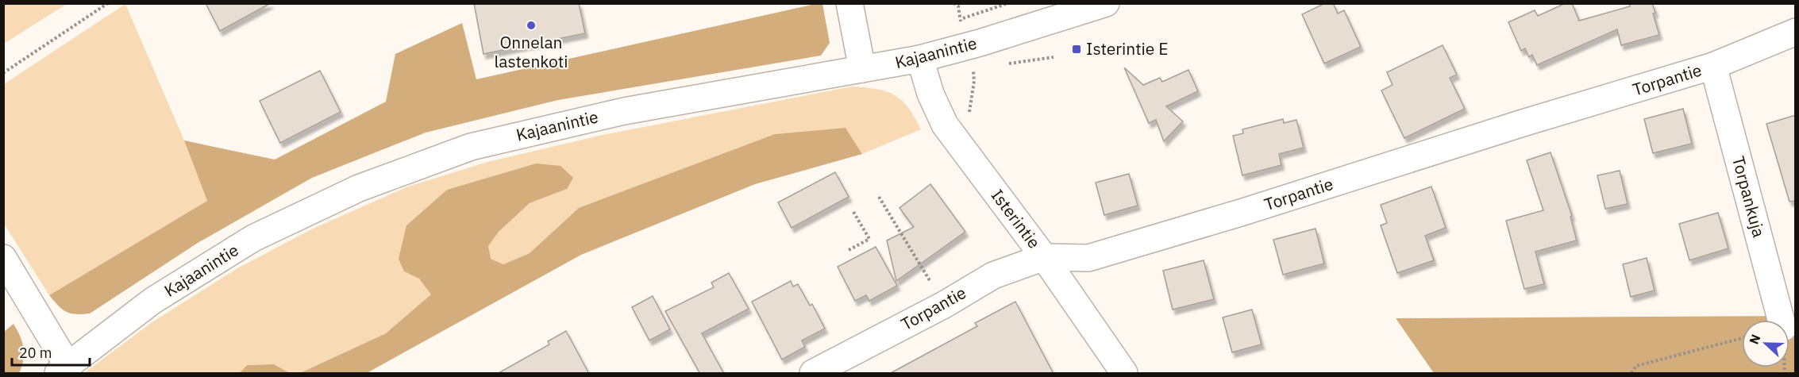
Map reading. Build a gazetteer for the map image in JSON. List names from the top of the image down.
{
  "streets": {
    "street": [
      "Kajaanintie",
      "Torpantie",
      "Torpankuja",
      "Isterintie"
    ]
  },
  "crossings": [
    ["Kajaanintie", "Isterintie"],
    ["Torpantie", "Torpankuja"],
    ["Torpantie", "Isterintie"]
  ],
  "places": {
    "other": ["Onnelan lastenkoti"],
    "transit": ["Isterintie E"]
  },
  "scale_bar": "20 m",
  "north": "left"
}
